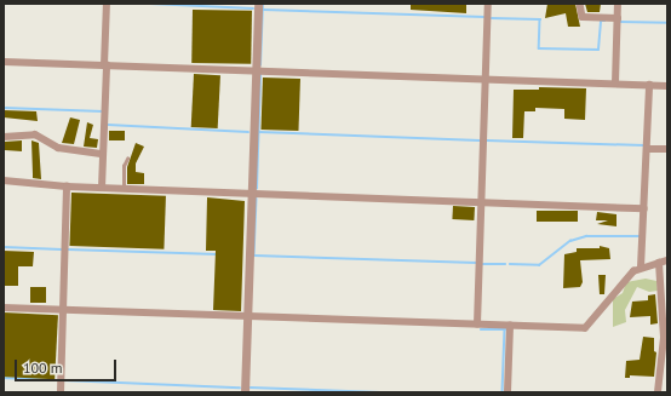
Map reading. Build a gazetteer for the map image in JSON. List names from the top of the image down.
{
  "scale_bar": "100 m"
}
